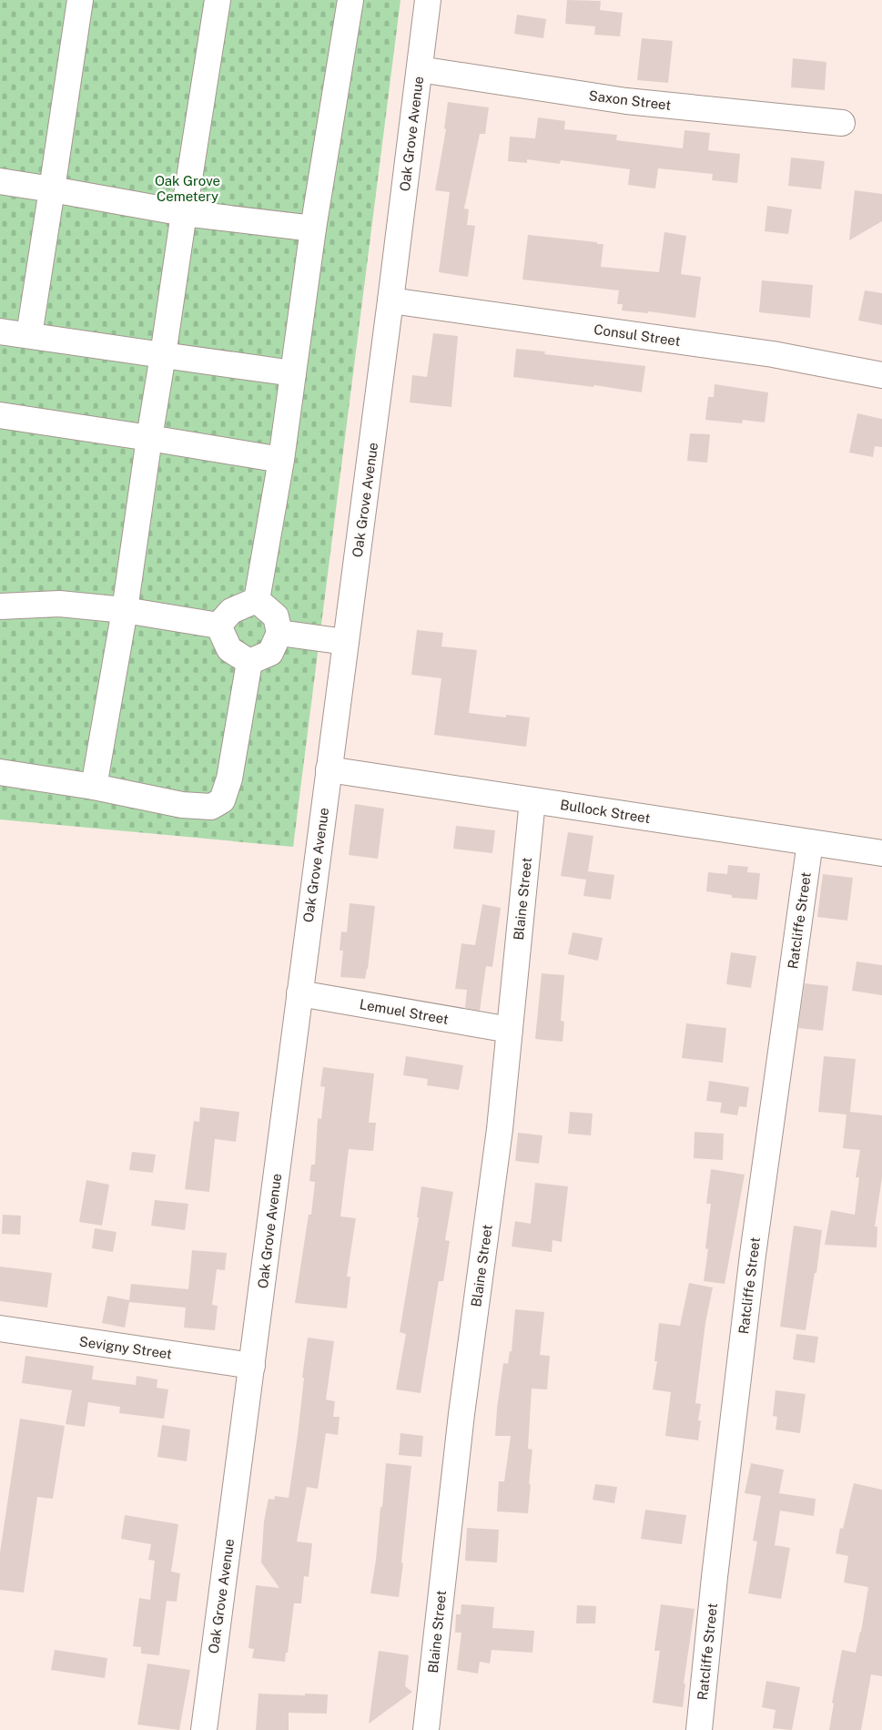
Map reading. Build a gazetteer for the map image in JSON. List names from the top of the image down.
{
  "streets": {
    "street": [
      "Saxon Street",
      "Oak Grove Avenue",
      "Consul Street",
      "Bullock Street",
      "Blaine Street",
      "Ratcliffe Street",
      "Lemuel Street",
      "Sevigny Street"
    ]
  },
  "crossings": [
    ["Saxon Street", "Oak Grove Avenue"],
    ["Oak Grove Avenue", "Consul Street"],
    ["Oak Grove Avenue", "Bullock Street"],
    ["Oak Grove Avenue", "Lemuel Street"],
    ["Oak Grove Avenue", "Sevigny Street"],
    ["Bullock Street", "Blaine Street"],
    ["Bullock Street", "Ratcliffe Street"],
    ["Blaine Street", "Lemuel Street"]
  ],
  "parks": ["Oak Grove Cemetery"]
}
